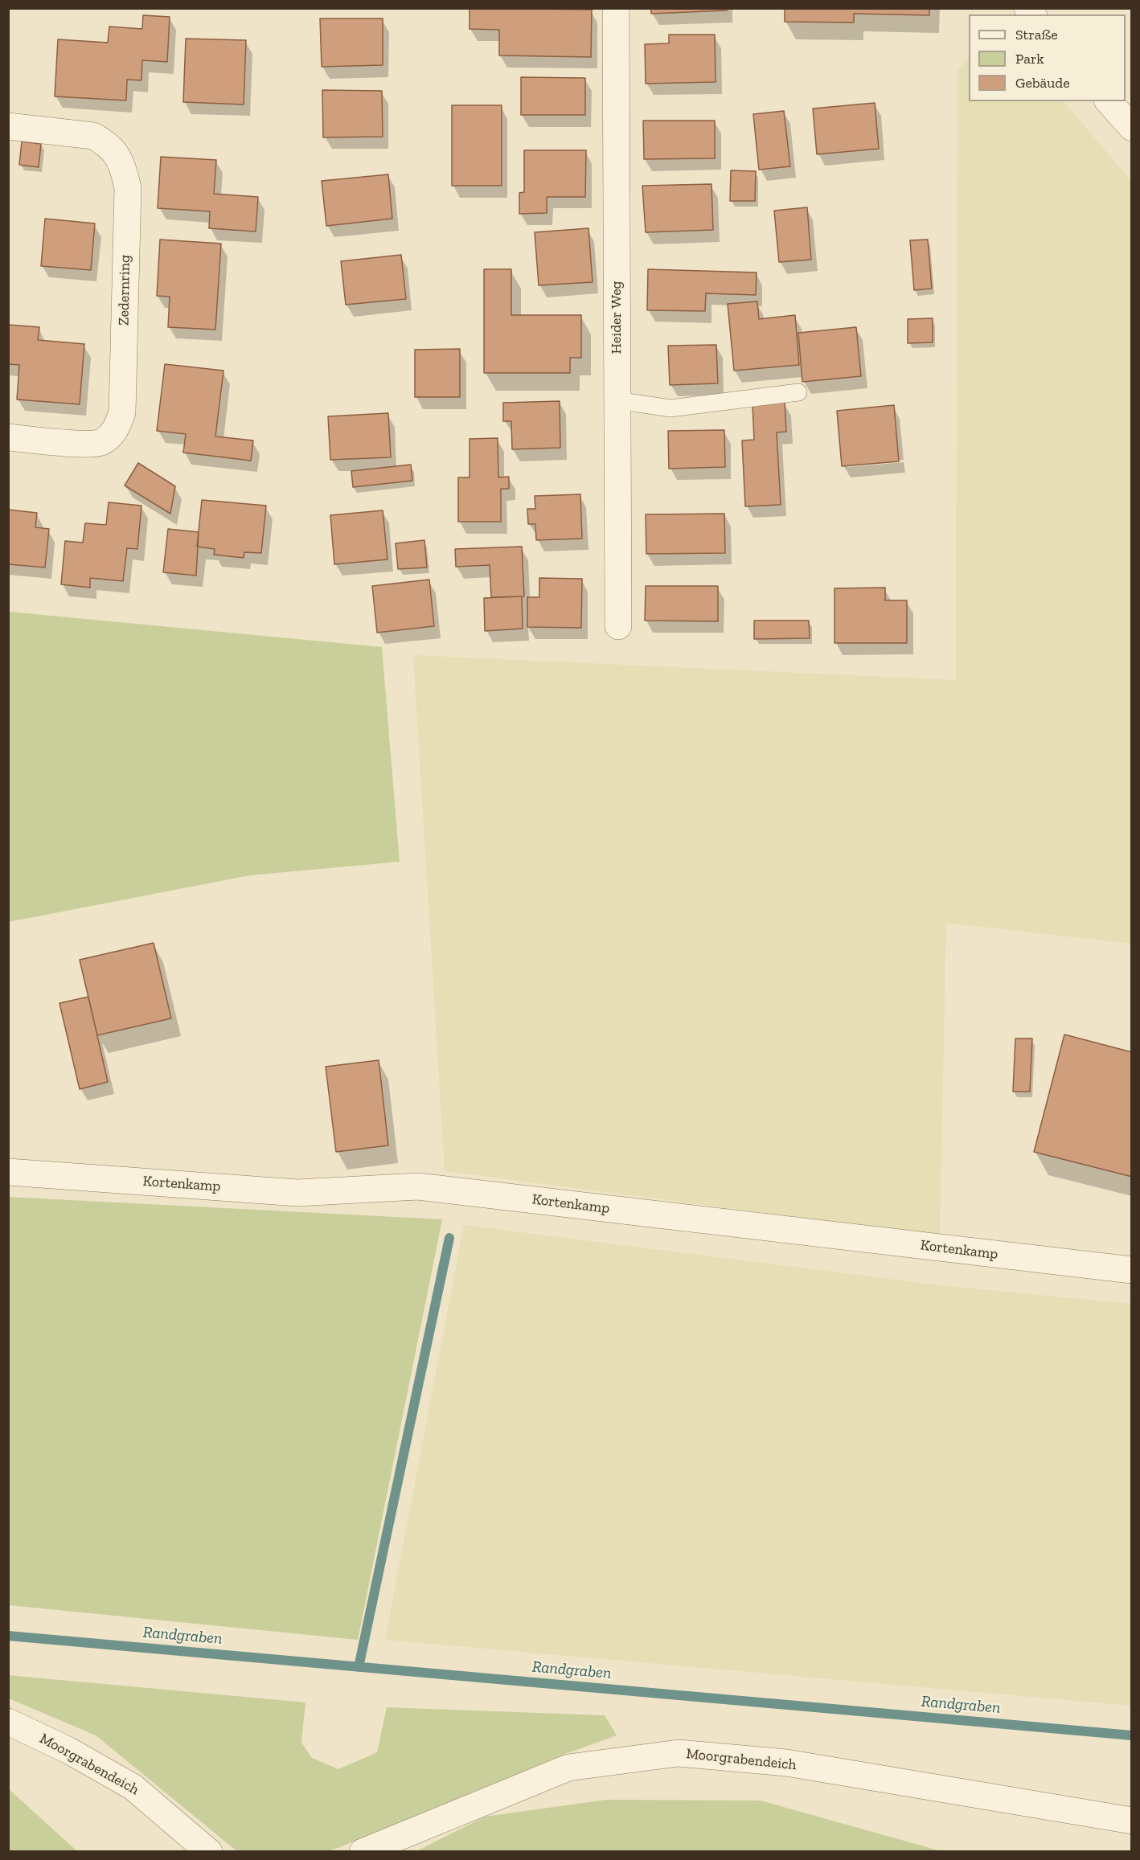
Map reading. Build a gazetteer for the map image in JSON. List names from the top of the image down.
{
  "streets": {
    "street": [
      "Zedernring",
      "Heider Weg",
      "Kortenkamp",
      "Moorgrabendeich"
    ]
  },
  "water": ["Randgraben"],
  "legend": ["Straße", "Park", "Gebäude"]
}
